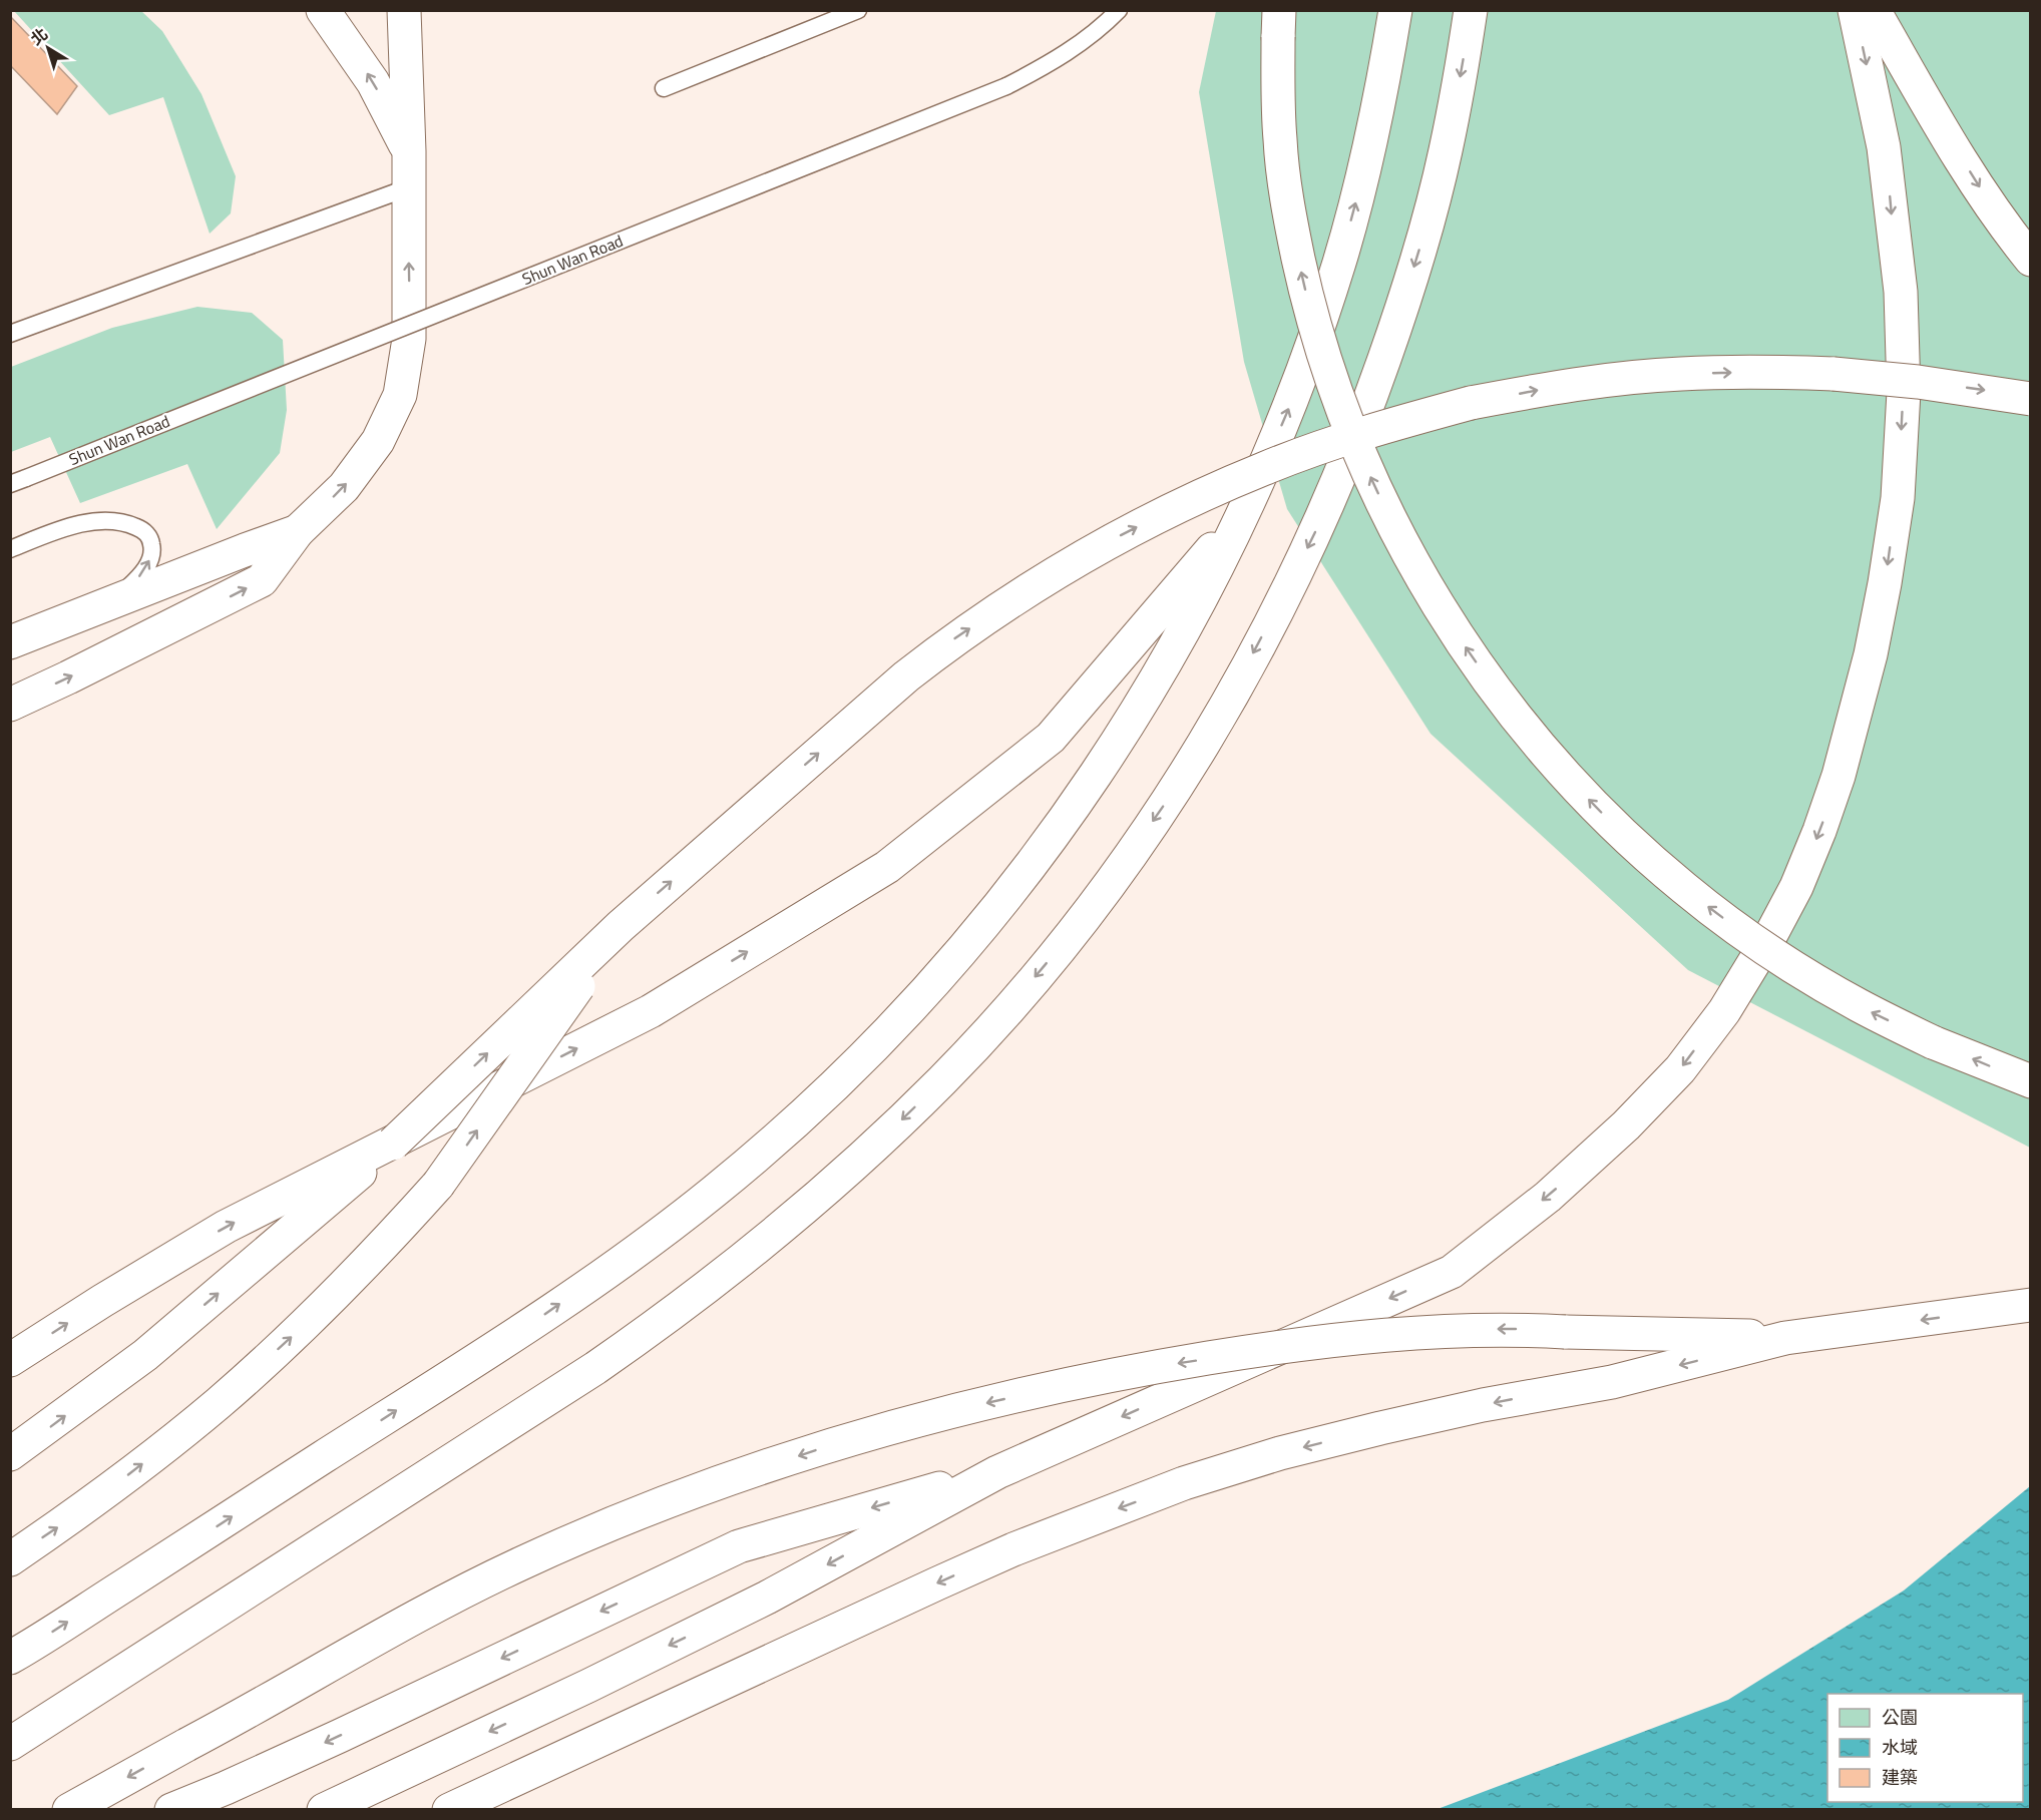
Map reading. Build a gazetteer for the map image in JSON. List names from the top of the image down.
{
  "streets": {
    "lane": ["Shun Wan Road"]
  },
  "legend": ["公園", "水域", "建築"],
  "north": "top left"
}
